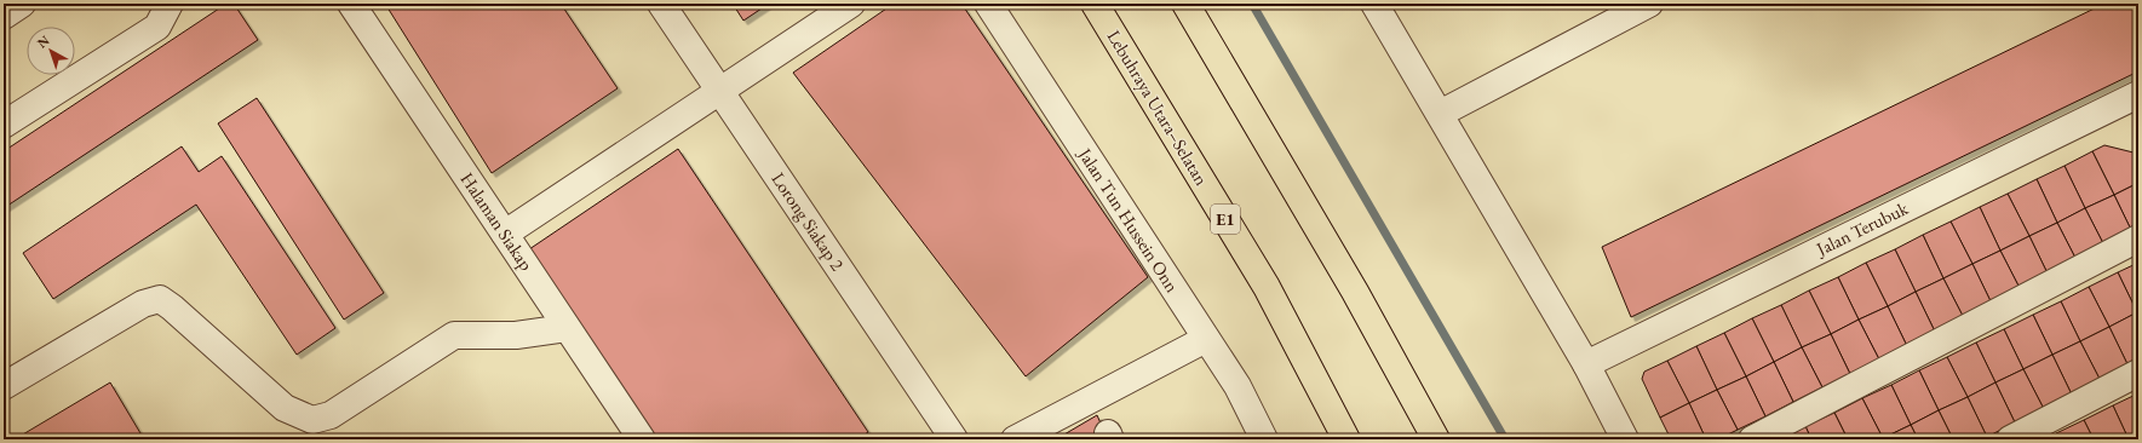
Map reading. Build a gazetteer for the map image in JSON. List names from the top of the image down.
{
  "streets": {
    "highway": ["Lebuhraya Utara–Selatan", "E1"],
    "street": [
      "Jalan Tun Hussein Onn",
      "Halaman Siakap",
      "Lorong Siakap 2",
      "Jalan Terubuk"
    ]
  },
  "north": "top left"
}
